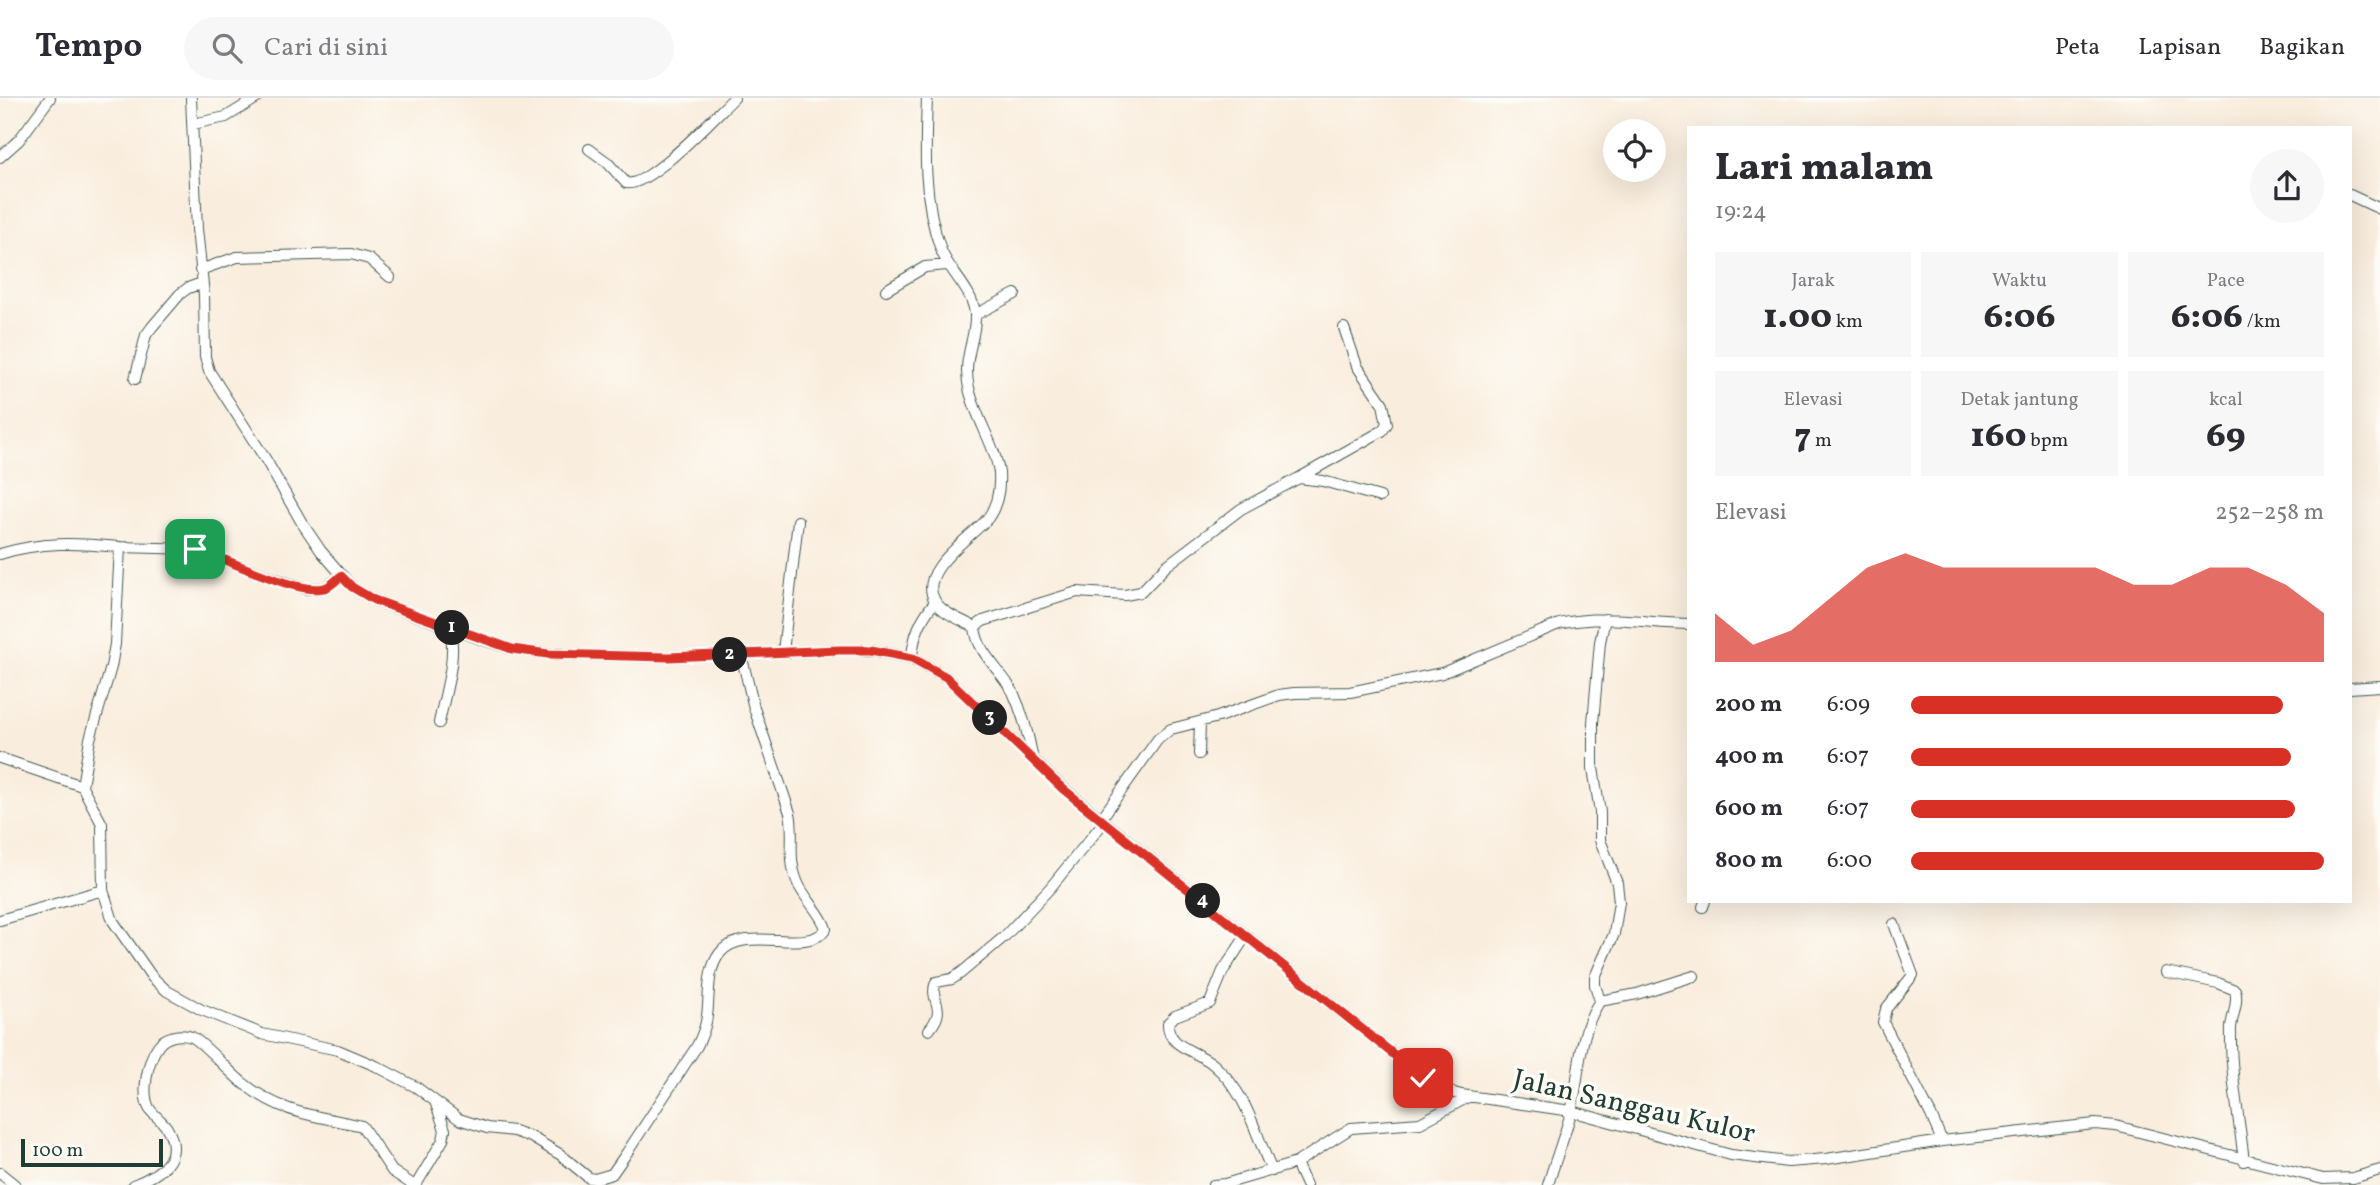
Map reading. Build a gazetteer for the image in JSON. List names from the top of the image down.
{
  "streets": {
    "street": ["Jalan Sanggau Kulor"]
  },
  "scale_bar": "100 m",
  "page": {
    "header": "Tempo",
    "search": "Cari di sini",
    "nav": ["Peta", "Lapisan", "Bagikan"],
    "heading": ["Lari malam", "19:24"],
    "stats": [
      ["Jarak", "1.00 km"],
      ["Waktu", "6:06"],
      ["Pace", "6:06 /km"],
      ["Elevasi", "7 m"],
      ["Detak jantung", "160 bpm"],
      ["kcal", "69"]
    ],
    "chart": ["Elevasi", "252–258 m"],
    "pins": [
      "1",
      "2",
      "3",
      "4"
    ],
    "list": [
      {
        "name": "200 m",
        "note": "6:09"
      },
      {
        "name": "400 m",
        "note": "6:07"
      },
      {
        "name": "600 m",
        "note": "6:07"
      },
      {
        "name": "800 m",
        "note": "6:00"
      }
    ],
    "scale": "100 m"
  }
}
